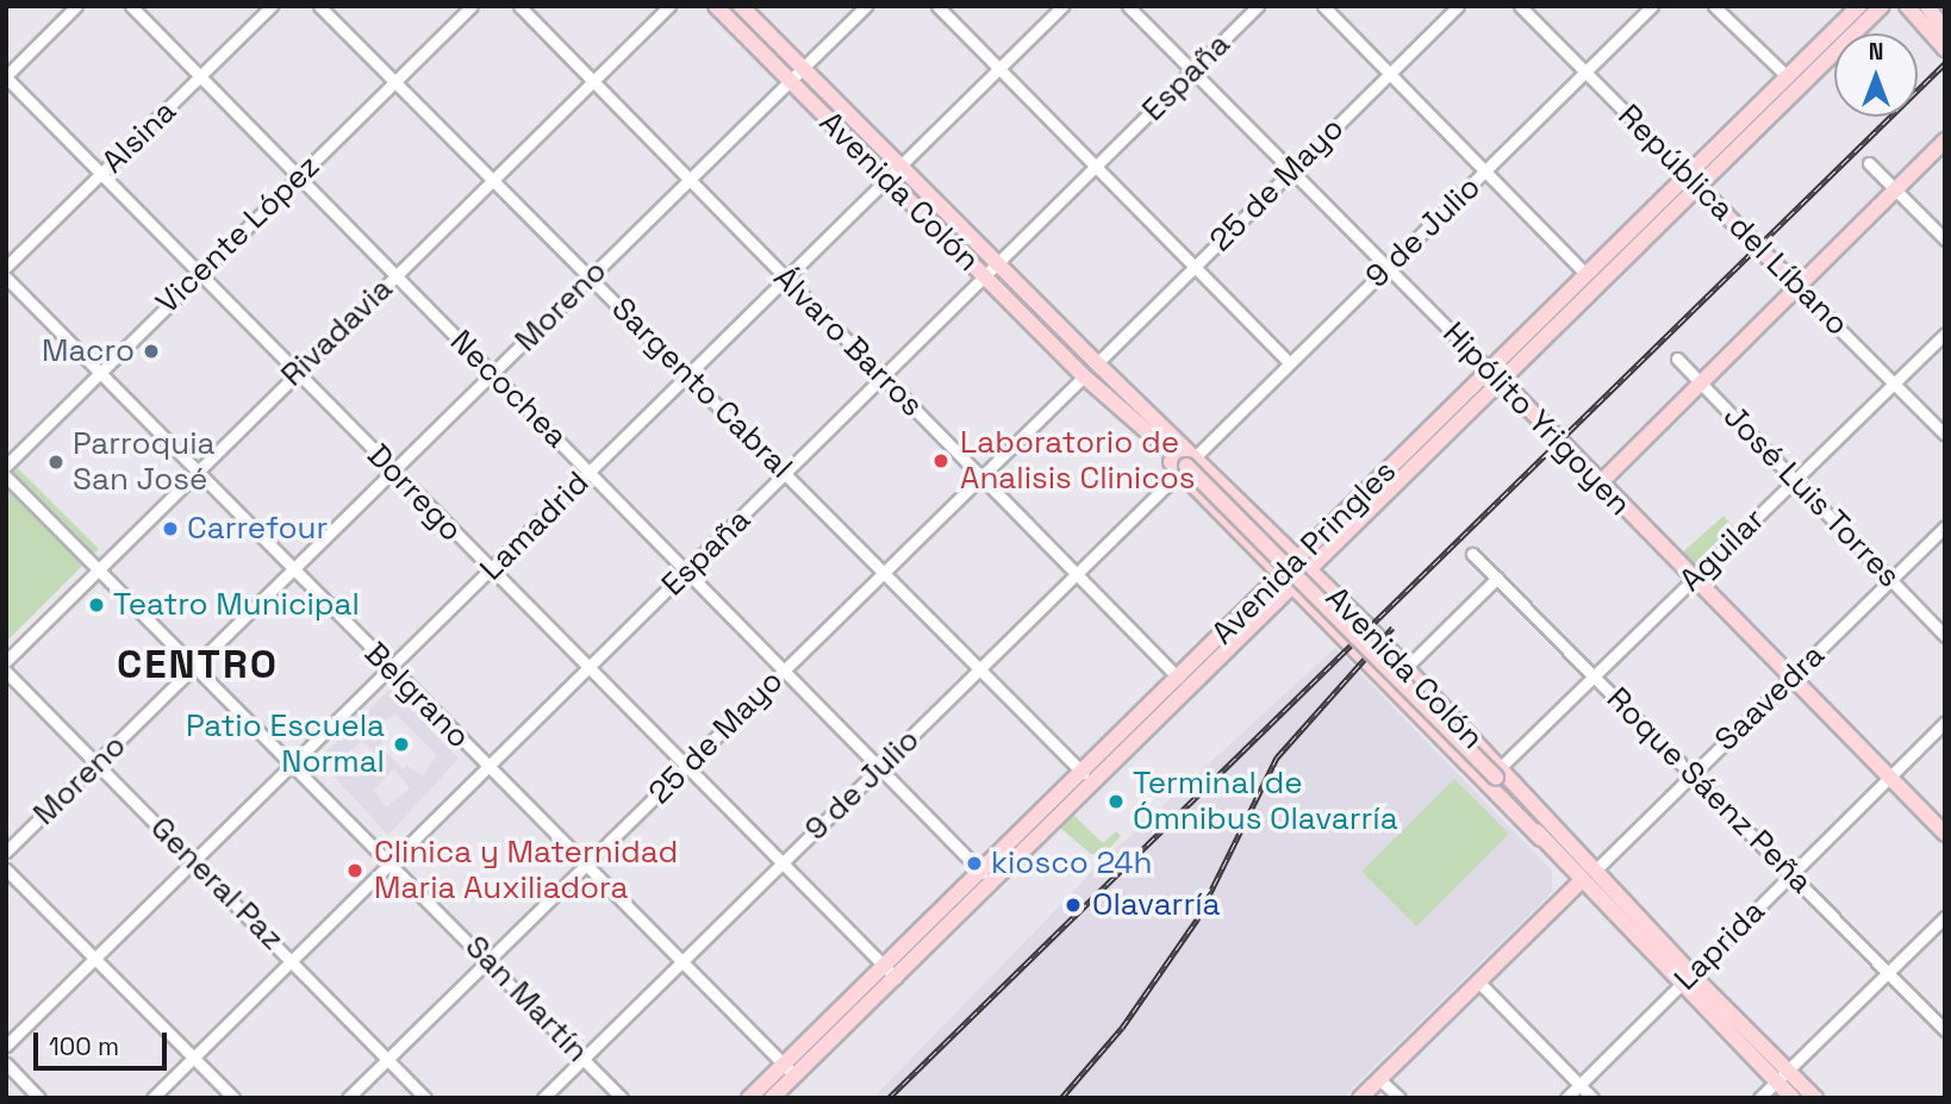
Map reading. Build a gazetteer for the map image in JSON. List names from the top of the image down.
{
  "streets": {
    "main road": [
      "Avenida Colón",
      "República del Líbano",
      "Hipólito Yrigoyen",
      "Avenida Pringles"
    ],
    "street": [
      "España",
      "Alsina",
      "25 de Mayo",
      "9 de Julio",
      "Vicente López",
      "Moreno",
      "Rivadavia",
      "Álvaro Barros",
      "Sargento Cabral",
      "Necochea",
      "Dorrego",
      "José Luis Torres",
      "Lamadrid",
      "Aguilar",
      "Belgrano",
      "Saavedra",
      "Roque Sáenz Peña",
      "General Paz",
      "Laprida",
      "San Martín"
    ]
  },
  "crossings": [
    ["España", "Avenida Colón"],
    ["España", "Álvaro Barros"],
    ["España", "Sargento Cabral"],
    ["España", "Necochea"],
    ["España", "Hipólito Yrigoyen"],
    ["España", "Dorrego"],
    ["España", "Belgrano"],
    ["España", "General Paz"],
    ["España", "San Martín"],
    ["Alsina", "Necochea"],
    ["Alsina", "Dorrego"],
    ["25 de Mayo", "Avenida Colón"],
    ["25 de Mayo", "Álvaro Barros"],
    ["25 de Mayo", "Sargento Cabral"],
    ["25 de Mayo", "Necochea"],
    ["25 de Mayo", "Hipólito Yrigoyen"],
    ["25 de Mayo", "Dorrego"],
    ["25 de Mayo", "Belgrano"],
    ["25 de Mayo", "General Paz"],
    ["25 de Mayo", "San Martín"],
    ["Avenida Colón", "9 de Julio"],
    ["Avenida Colón", "Moreno"],
    ["Avenida Colón", "Lamadrid"],
    ["Avenida Colón", "Aguilar"],
    ["Avenida Colón", "Avenida Pringles"],
    ["Avenida Colón", "Saavedra"],
    ["Avenida Colón", "Laprida"],
    ["República del Líbano", "9 de Julio"],
    ["República del Líbano", "Aguilar"],
    ["República del Líbano", "Avenida Pringles"],
    ["9 de Julio", "Álvaro Barros"],
    ["9 de Julio", "Sargento Cabral"],
    ["9 de Julio", "Necochea"],
    ["9 de Julio", "Hipólito Yrigoyen"],
    ["9 de Julio", "Dorrego"],
    ["9 de Julio", "Belgrano"],
    ["9 de Julio", "San Martín"],
    ["Vicente López", "Sargento Cabral"],
    ["Vicente López", "Necochea"],
    ["Vicente López", "Dorrego"],
    ["Vicente López", "Belgrano"],
    ["Moreno", "Álvaro Barros"],
    ["Moreno", "Sargento Cabral"],
    ["Moreno", "Necochea"],
    ["Moreno", "Dorrego"],
    ["Moreno", "Belgrano"],
    ["Moreno", "General Paz"],
    ["Moreno", "San Martín"],
    ["Rivadavia", "Álvaro Barros"],
    ["Rivadavia", "Sargento Cabral"],
    ["Rivadavia", "Necochea"],
    ["Rivadavia", "Dorrego"],
    ["Rivadavia", "Belgrano"],
    ["Rivadavia", "San Martín"],
    ["Álvaro Barros", "Lamadrid"],
    ["Álvaro Barros", "Avenida Pringles"],
    ["Sargento Cabral", "Lamadrid"],
    ["Sargento Cabral", "Avenida Pringles"],
    ["Necochea", "Lamadrid"],
    ["Necochea", "Avenida Pringles"],
    ["Hipólito Yrigoyen", "Aguilar"],
    ["Hipólito Yrigoyen", "Avenida Pringles"],
    ["Hipólito Yrigoyen", "Saavedra"],
    ["Hipólito Yrigoyen", "Laprida"],
    ["Dorrego", "Lamadrid"],
    ["Dorrego", "Avenida Pringles"],
    ["José Luis Torres", "Aguilar"],
    ["José Luis Torres", "Saavedra"],
    ["Lamadrid", "Belgrano"],
    ["Lamadrid", "General Paz"],
    ["Lamadrid", "San Martín"],
    ["Aguilar", "Roque Sáenz Peña"],
    ["Avenida Pringles", "Belgrano"],
    ["Saavedra", "Roque Sáenz Peña"],
    ["Roque Sáenz Peña", "Laprida"]
  ],
  "districts": ["CENTRO"],
  "places": [
    "Macro",
    "Laboratorio de Analisis Clinicos",
    "Parroquia San José",
    "Carrefour",
    "Teatro Municipal",
    "Patio Escuela Normal",
    "Terminal de Ómnibus Olavarría",
    "kiosco 24h",
    "Clinica y Maternidad Maria Auxiliadora",
    "Olavarría"
  ],
  "scale_bar": "100 m",
  "north": "top"
}
